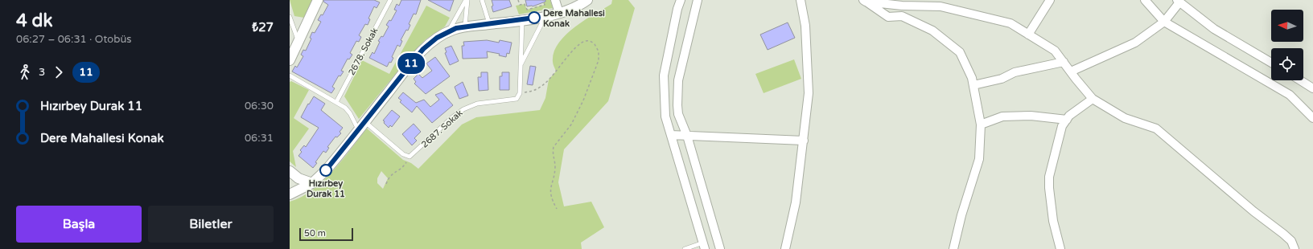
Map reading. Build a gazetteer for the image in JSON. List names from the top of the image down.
{
  "streets": {
    "lane": ["2678. Sokak", "2687. Sokak"]
  },
  "places": ["Dere Mahallesi Konak", "Hızırbey Durak 11"],
  "lines": ["bus line 11"],
  "scale_bar": "50 m",
  "north": "left",
  "page": {
    "heading": ["4 dk", "06:27 – 06:31 · Otobüs", "₺27"],
    "on_map": "11",
    "legs": ["3", "11"],
    "list": [
      {
        "name": "Hızırbey Durak 11",
        "value": "06:30"
      },
      {
        "name": "Dere Mahallesi Konak",
        "value": "06:31"
      }
    ],
    "buttons": ["Başla", "Biletler"],
    "scale": "50 m"
  }
}
